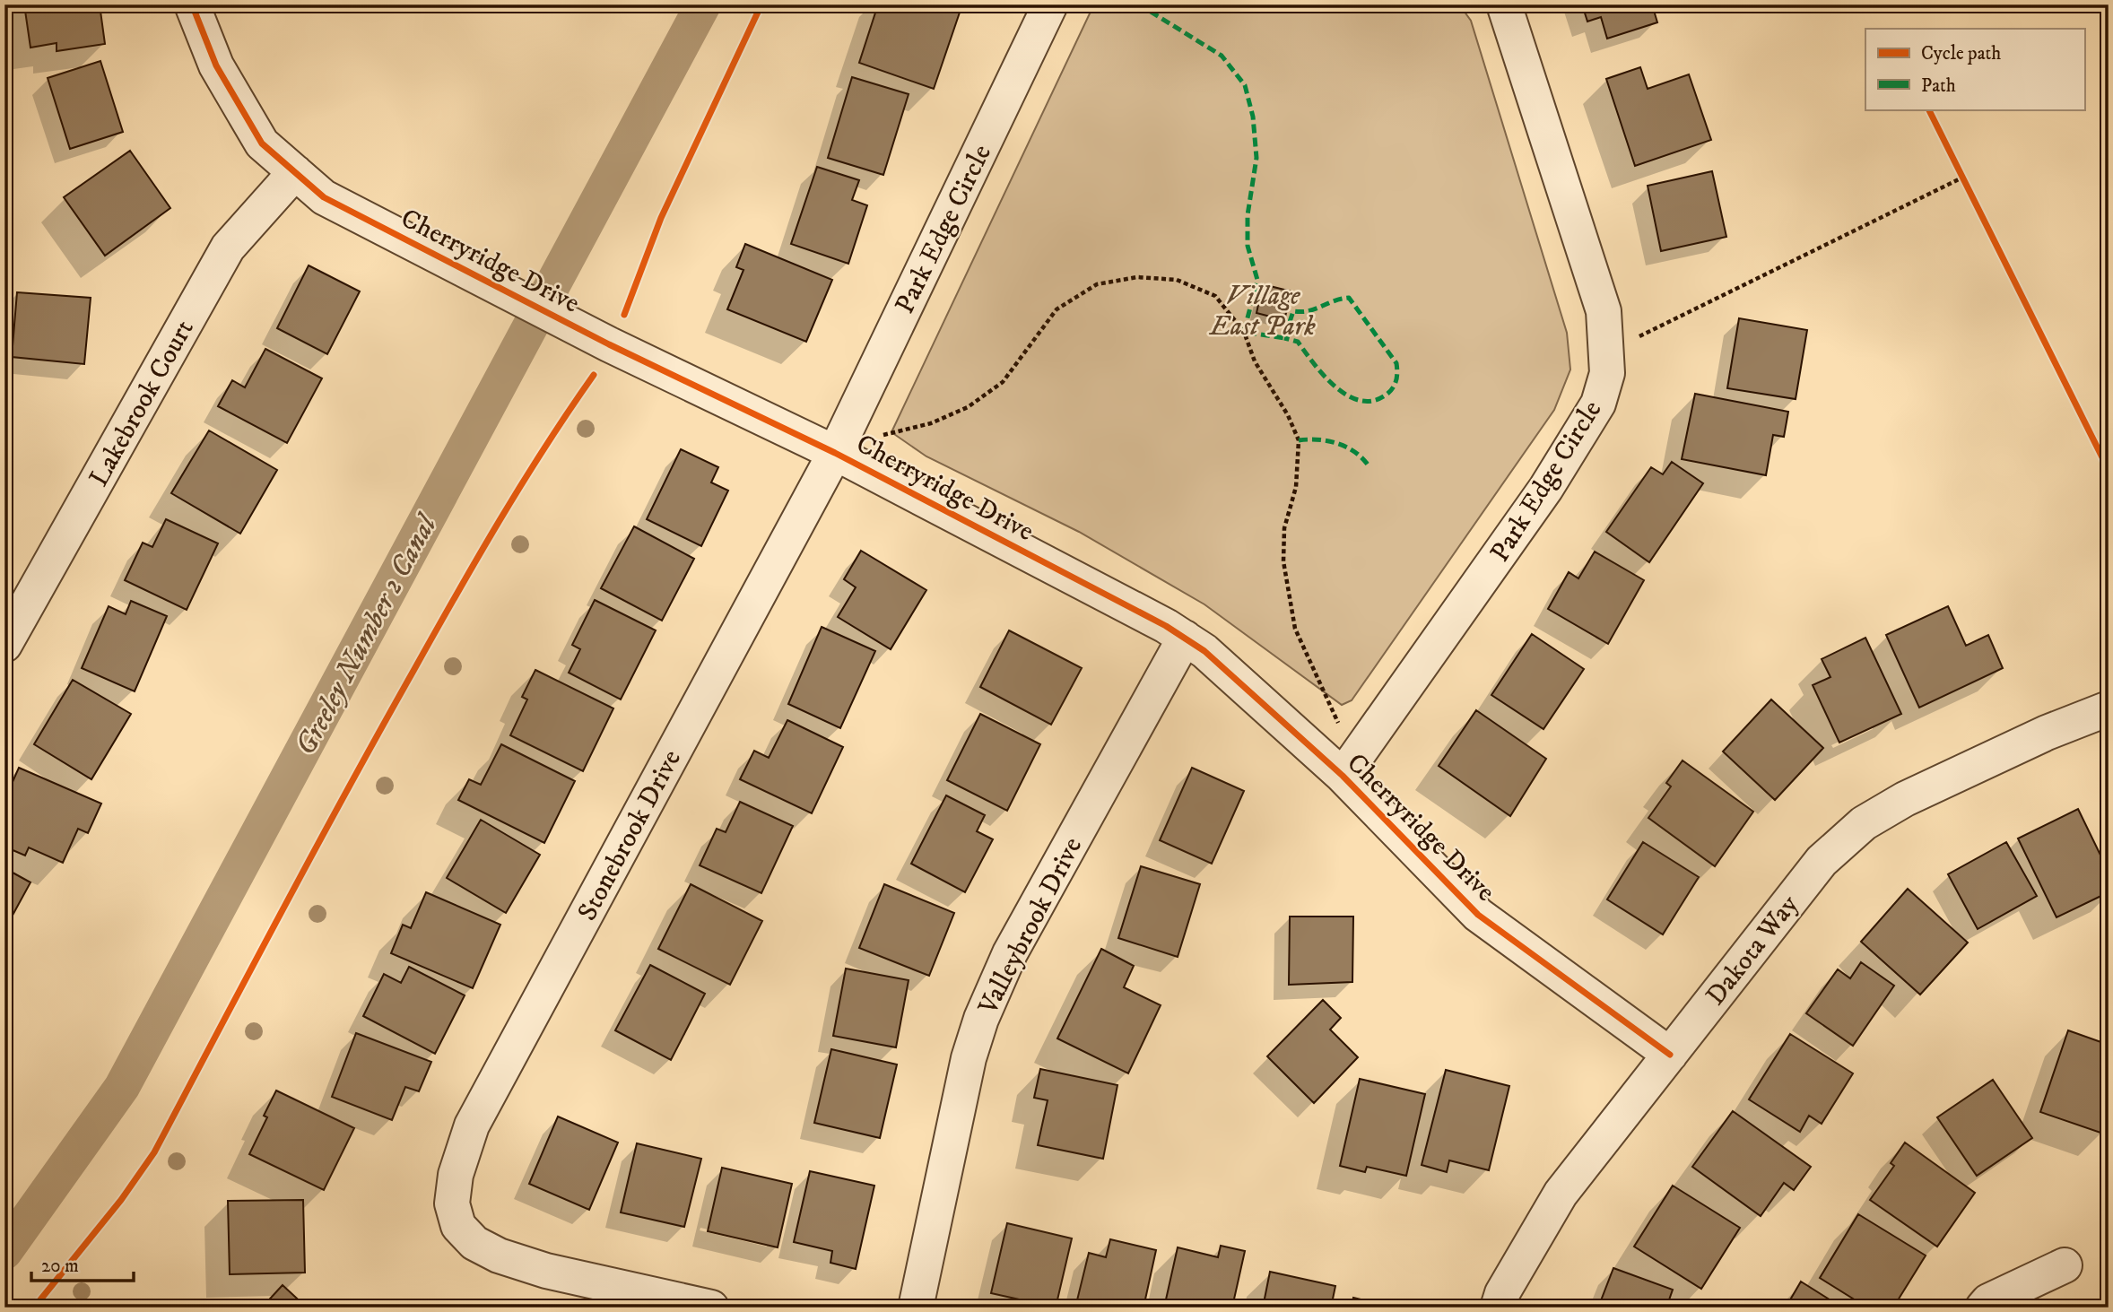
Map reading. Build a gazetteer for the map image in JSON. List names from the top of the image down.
{
  "streets": {
    "street": [
      "Park Edge Circle",
      "Cherryridge Drive",
      "Lakebrook Court",
      "Stonebrook Drive",
      "Valleybrook Drive",
      "Dakota Way"
    ]
  },
  "crossings": [
    ["Park Edge Circle", "Cherryridge Drive"],
    ["Park Edge Circle", "Stonebrook Drive"],
    ["Cherryridge Drive", "Lakebrook Court"],
    ["Cherryridge Drive", "Stonebrook Drive"],
    ["Cherryridge Drive", "Valleybrook Drive"],
    ["Cherryridge Drive", "Dakota Way"]
  ],
  "water": ["Greeley Number 2 Canal"],
  "parks": ["Village East Park"],
  "legend": ["Cycle path", "Path"],
  "scale_bar": "20 m"
}
